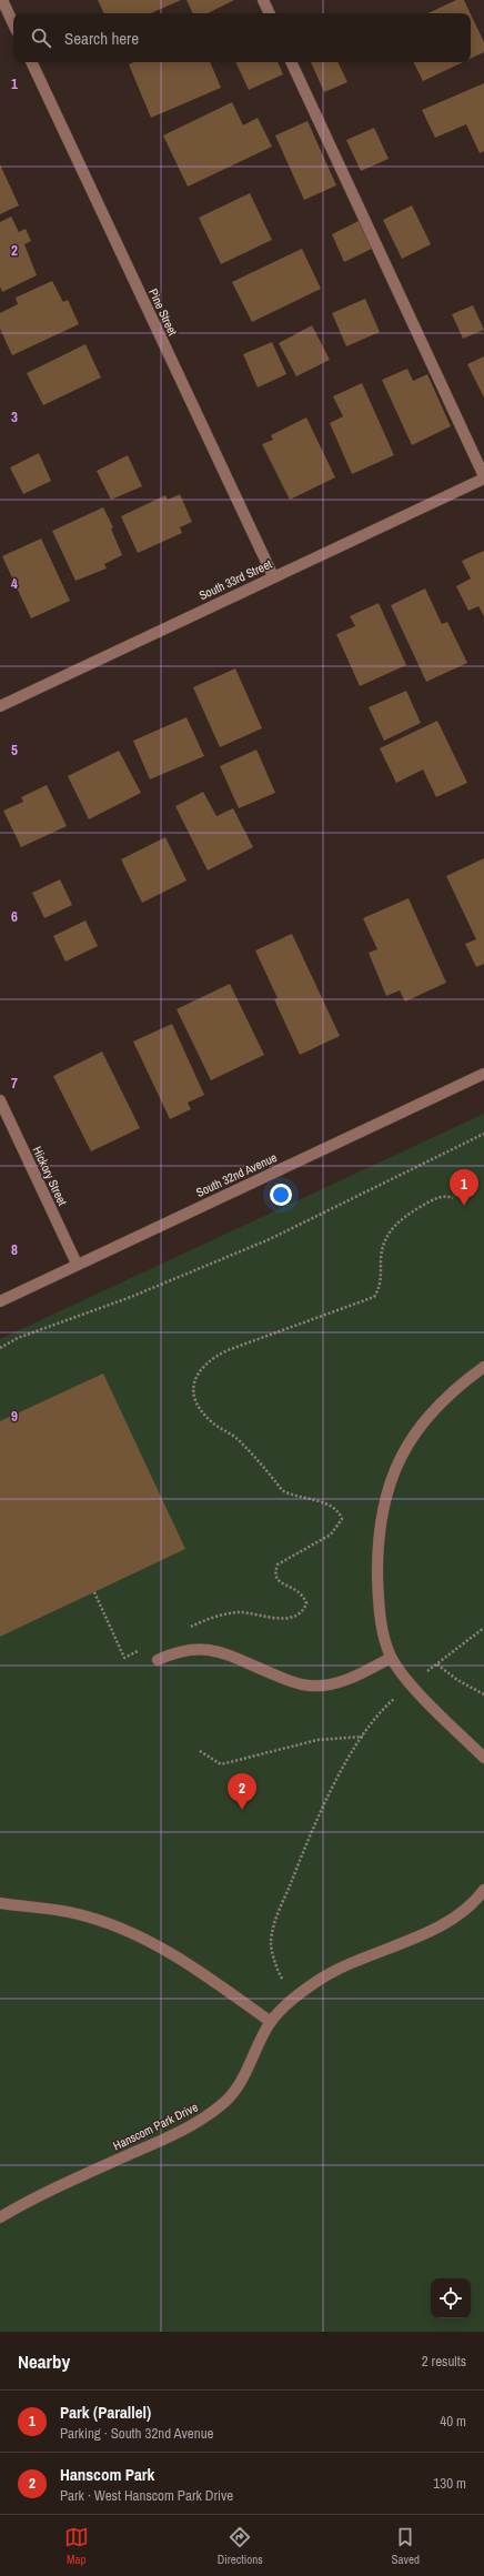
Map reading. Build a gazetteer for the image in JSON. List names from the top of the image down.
{
  "streets": {
    "street": [
      "Pine Street",
      "South 33rd Street",
      "South 32nd Avenue",
      "Hickory Street",
      "Hanscom Park Drive"
    ]
  },
  "crossings": [
    ["Pine Street", "South 33rd Street"],
    ["South 32nd Avenue", "Hickory Street"]
  ],
  "page": {
    "search": "Search here",
    "pins": ["1", "2"],
    "heading": ["Nearby", "2 results"],
    "list": [
      {
        "mark": "1",
        "name": "Park (Parallel)",
        "note": "Parking · South 32nd Avenue",
        "value": "40 m"
      },
      {
        "mark": "2",
        "name": "Hanscom Park",
        "note": "Park · West Hanscom Park Drive",
        "value": "130 m"
      }
    ],
    "nav": ["Map", "Directions", "Saved"]
  },
  "grid": {
    "rows": [
      "1",
      "2",
      "3",
      "4",
      "5",
      "6",
      "7",
      "8",
      "9"
    ]
  }
}
